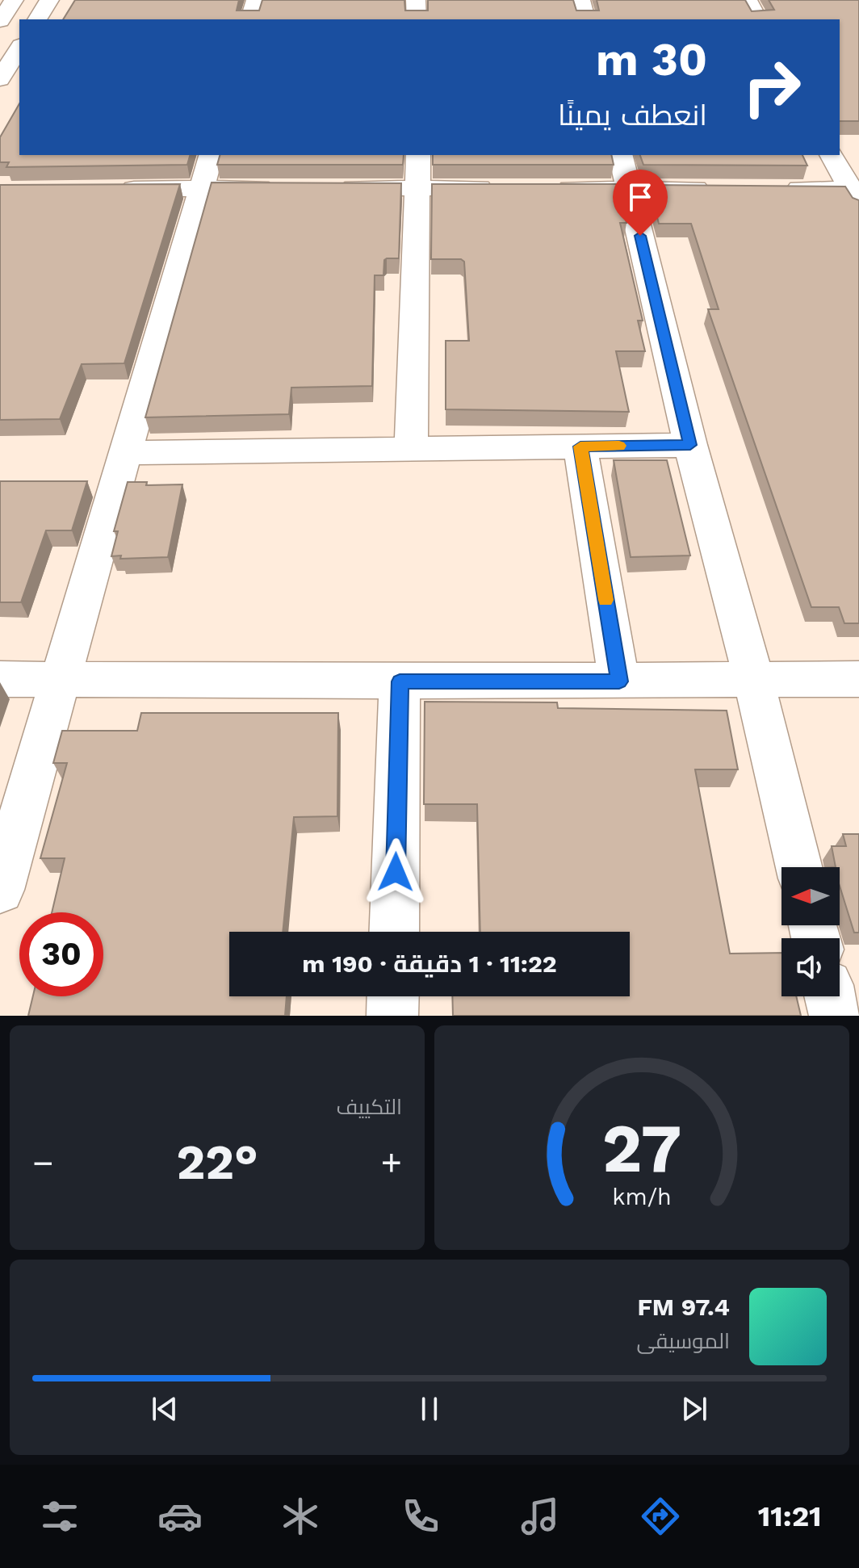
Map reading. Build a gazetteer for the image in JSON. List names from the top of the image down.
{
  "north": "left",
  "page": {
    "turn": ["30 m", "انعطف يمينًا"],
    "limit": "30",
    "trip": "11:22 · 1 دقيقة · 190 m",
    "tile": "التكييف",
    "heat": ["−", "22°", "+"],
    "song": ["97.4 FM", "الموسيقى"],
    "tabs": "11:21",
    "gauge": ["27", "km/h"]
  }
}
